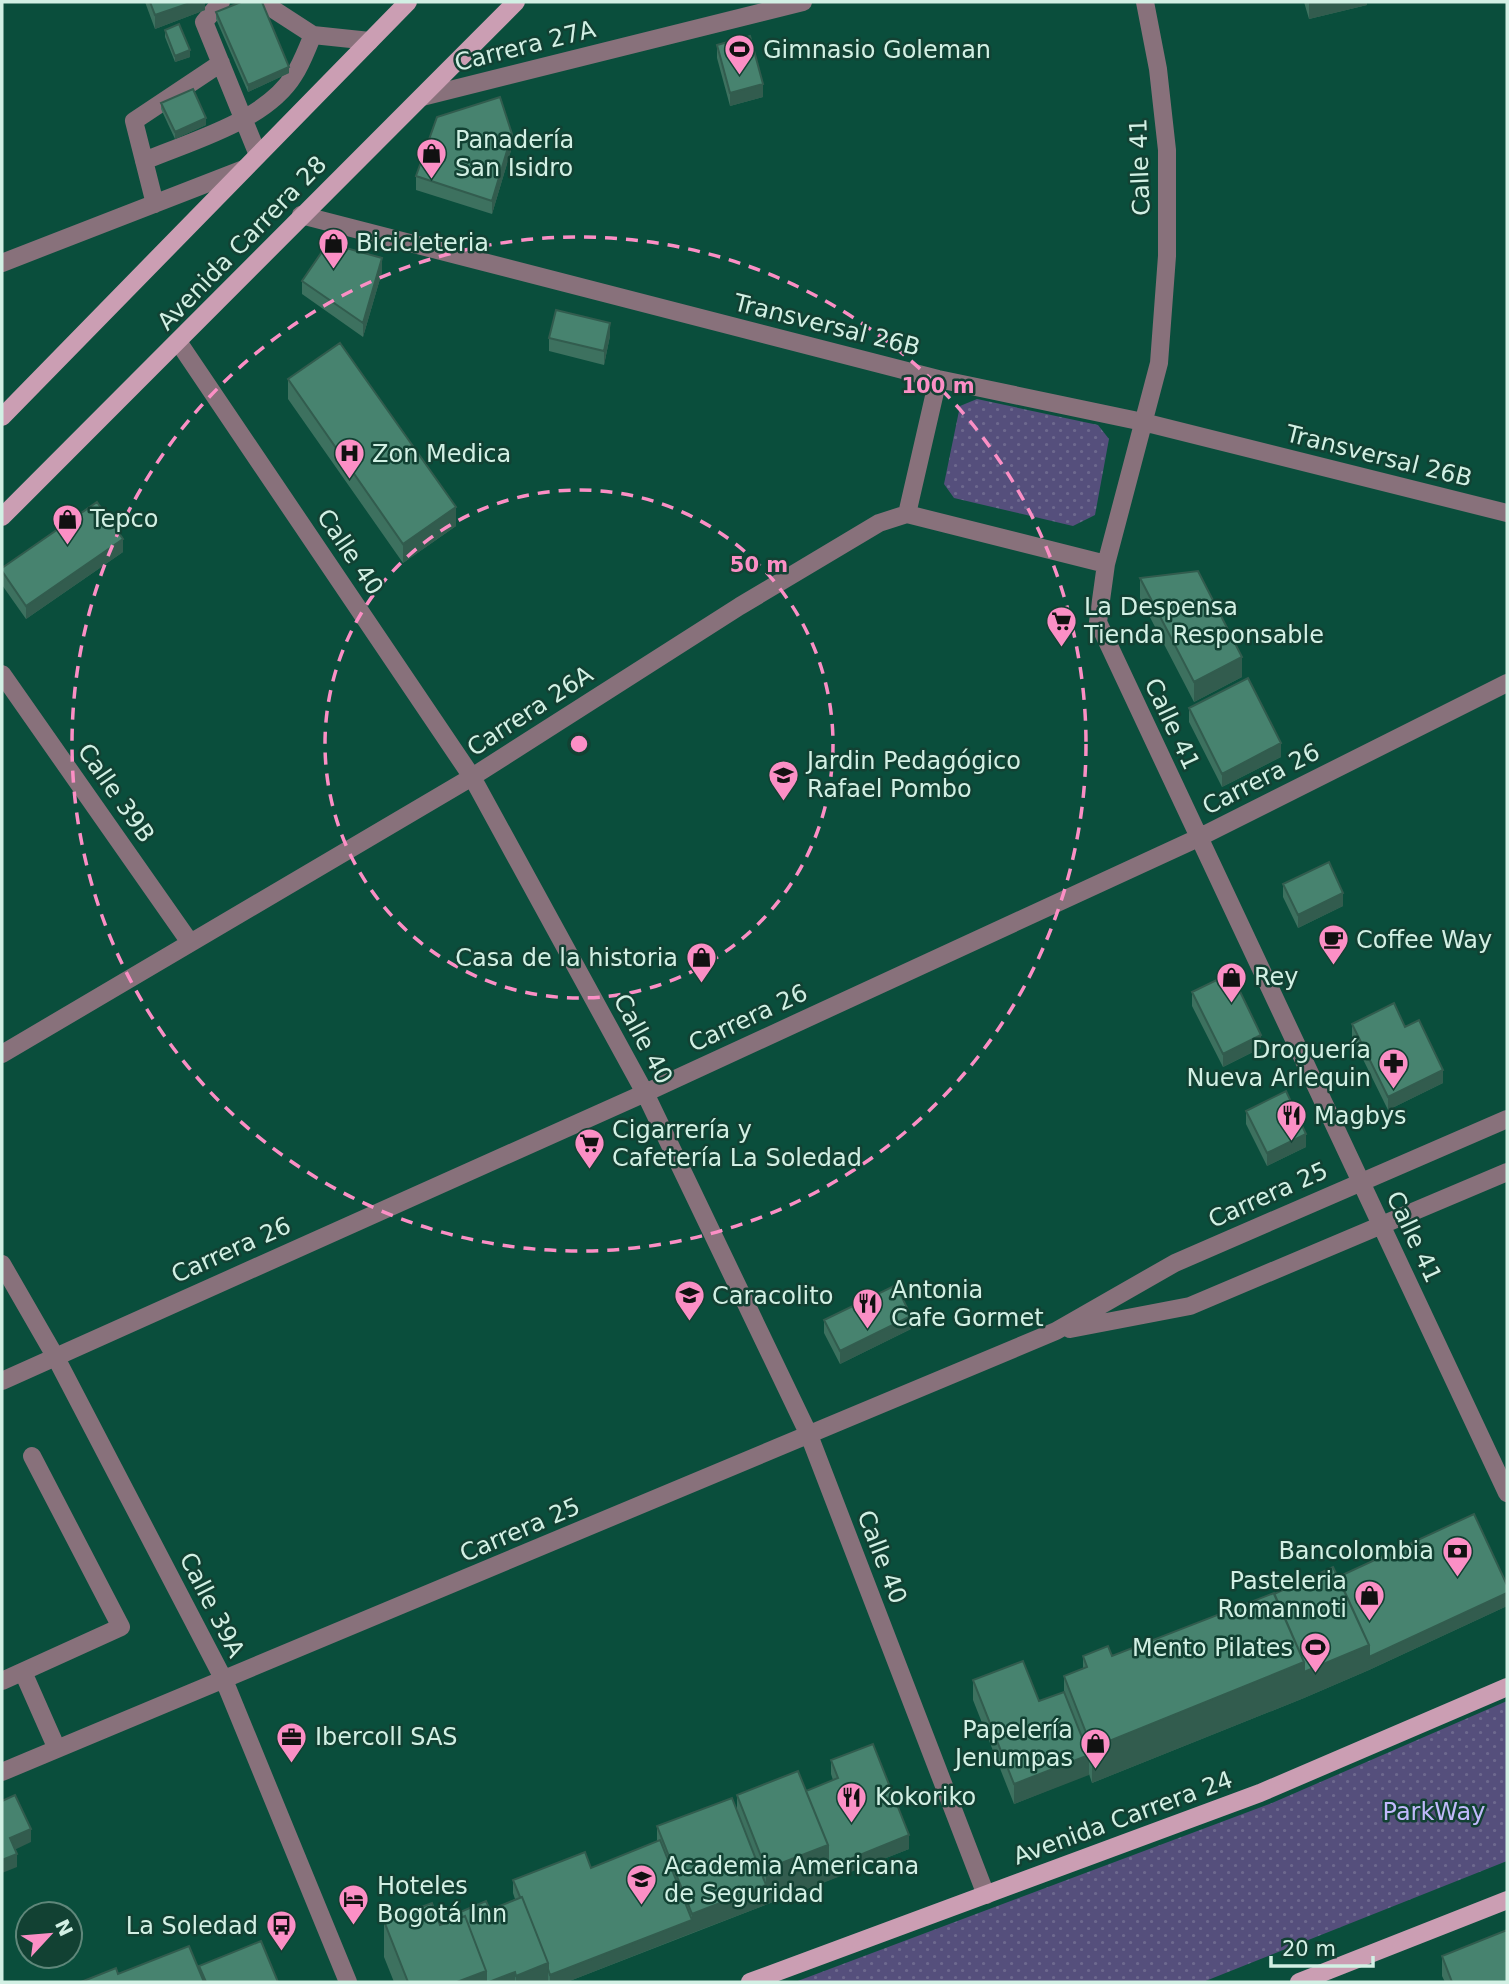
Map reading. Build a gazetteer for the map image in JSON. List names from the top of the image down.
{
  "streets": {
    "main road": ["Avenida Carrera 28", "Avenida Carrera 24"],
    "street": [
      "Carrera 27A",
      "Calle 41",
      "Transversal 26B",
      "Calle 40",
      "Carrera 26A",
      "Carrera 26",
      "Calle 39B",
      "Carrera 25",
      "Calle 39A"
    ]
  },
  "crossings": [
    ["Carrera 27A", "Avenida Carrera 28"],
    ["Calle 41", "Transversal 26B"],
    ["Calle 41", "Carrera 26"],
    ["Calle 41", "Carrera 25"],
    ["Avenida Carrera 28", "Transversal 26B"],
    ["Avenida Carrera 28", "Calle 40"],
    ["Calle 40", "Carrera 26A"],
    ["Calle 40", "Carrera 26"],
    ["Calle 40", "Carrera 25"],
    ["Calle 40", "Avenida Carrera 24"],
    ["Carrera 26A", "Calle 39B"],
    ["Carrera 26", "Calle 39A"],
    ["Carrera 25", "Calle 39A"]
  ],
  "parks": ["ParkWay"],
  "places": {
    "sports": ["Gimnasio Goleman", "Mento Pilates"],
    "shop": [
      "Panadería San Isidro",
      "Bicicleteria",
      "Tepco",
      "Casa de la historia",
      "Rey",
      "Pasteleria Romannoti",
      "Papelería Jenumpas"
    ],
    "hospital": ["Zon Medica"],
    "supermarket": ["La Despensa Tienda Responsable", "Cigarrería y Cafetería La Soledad"],
    "school or university": ["Jardin Pedagógico Rafael Pombo", "Caracolito", "Academia Americana de Seguridad"],
    "cafe": ["Coffee Way"],
    "pharmacy": ["Droguería Nueva Arlequin"],
    "restaurant": ["Magbys", "Antonia Cafe Gormet", "Kokoriko"],
    "bank": ["Bancolombia"],
    "office": ["Ibercoll SAS"],
    "hotel": ["Hoteles Bogotá Inn"],
    "bus stop": ["La Soledad"]
  },
  "scale_bar": "20 m",
  "north": "top right",
  "rings": ["100 m", "50 m"]
}
